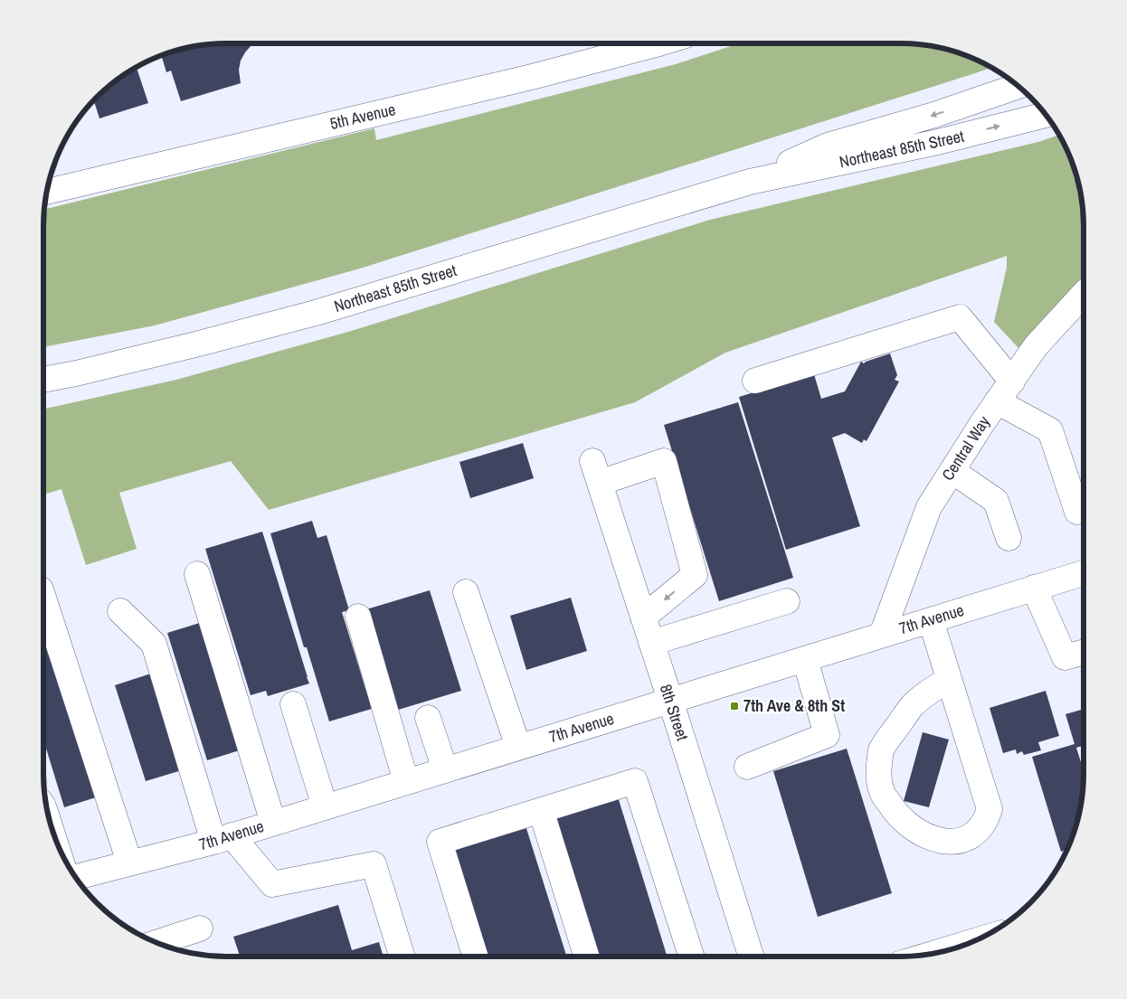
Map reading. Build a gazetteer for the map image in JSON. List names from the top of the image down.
{
  "streets": {
    "street": [
      "5th Avenue",
      "Northeast 85th Street",
      "Central Way",
      "7th Avenue",
      "8th Street"
    ]
  },
  "crossings": [
    ["Central Way", "7th Avenue"],
    ["7th Avenue", "8th Street"]
  ],
  "places": {
    "transit": ["7th Ave & 8th St"]
  }
}
